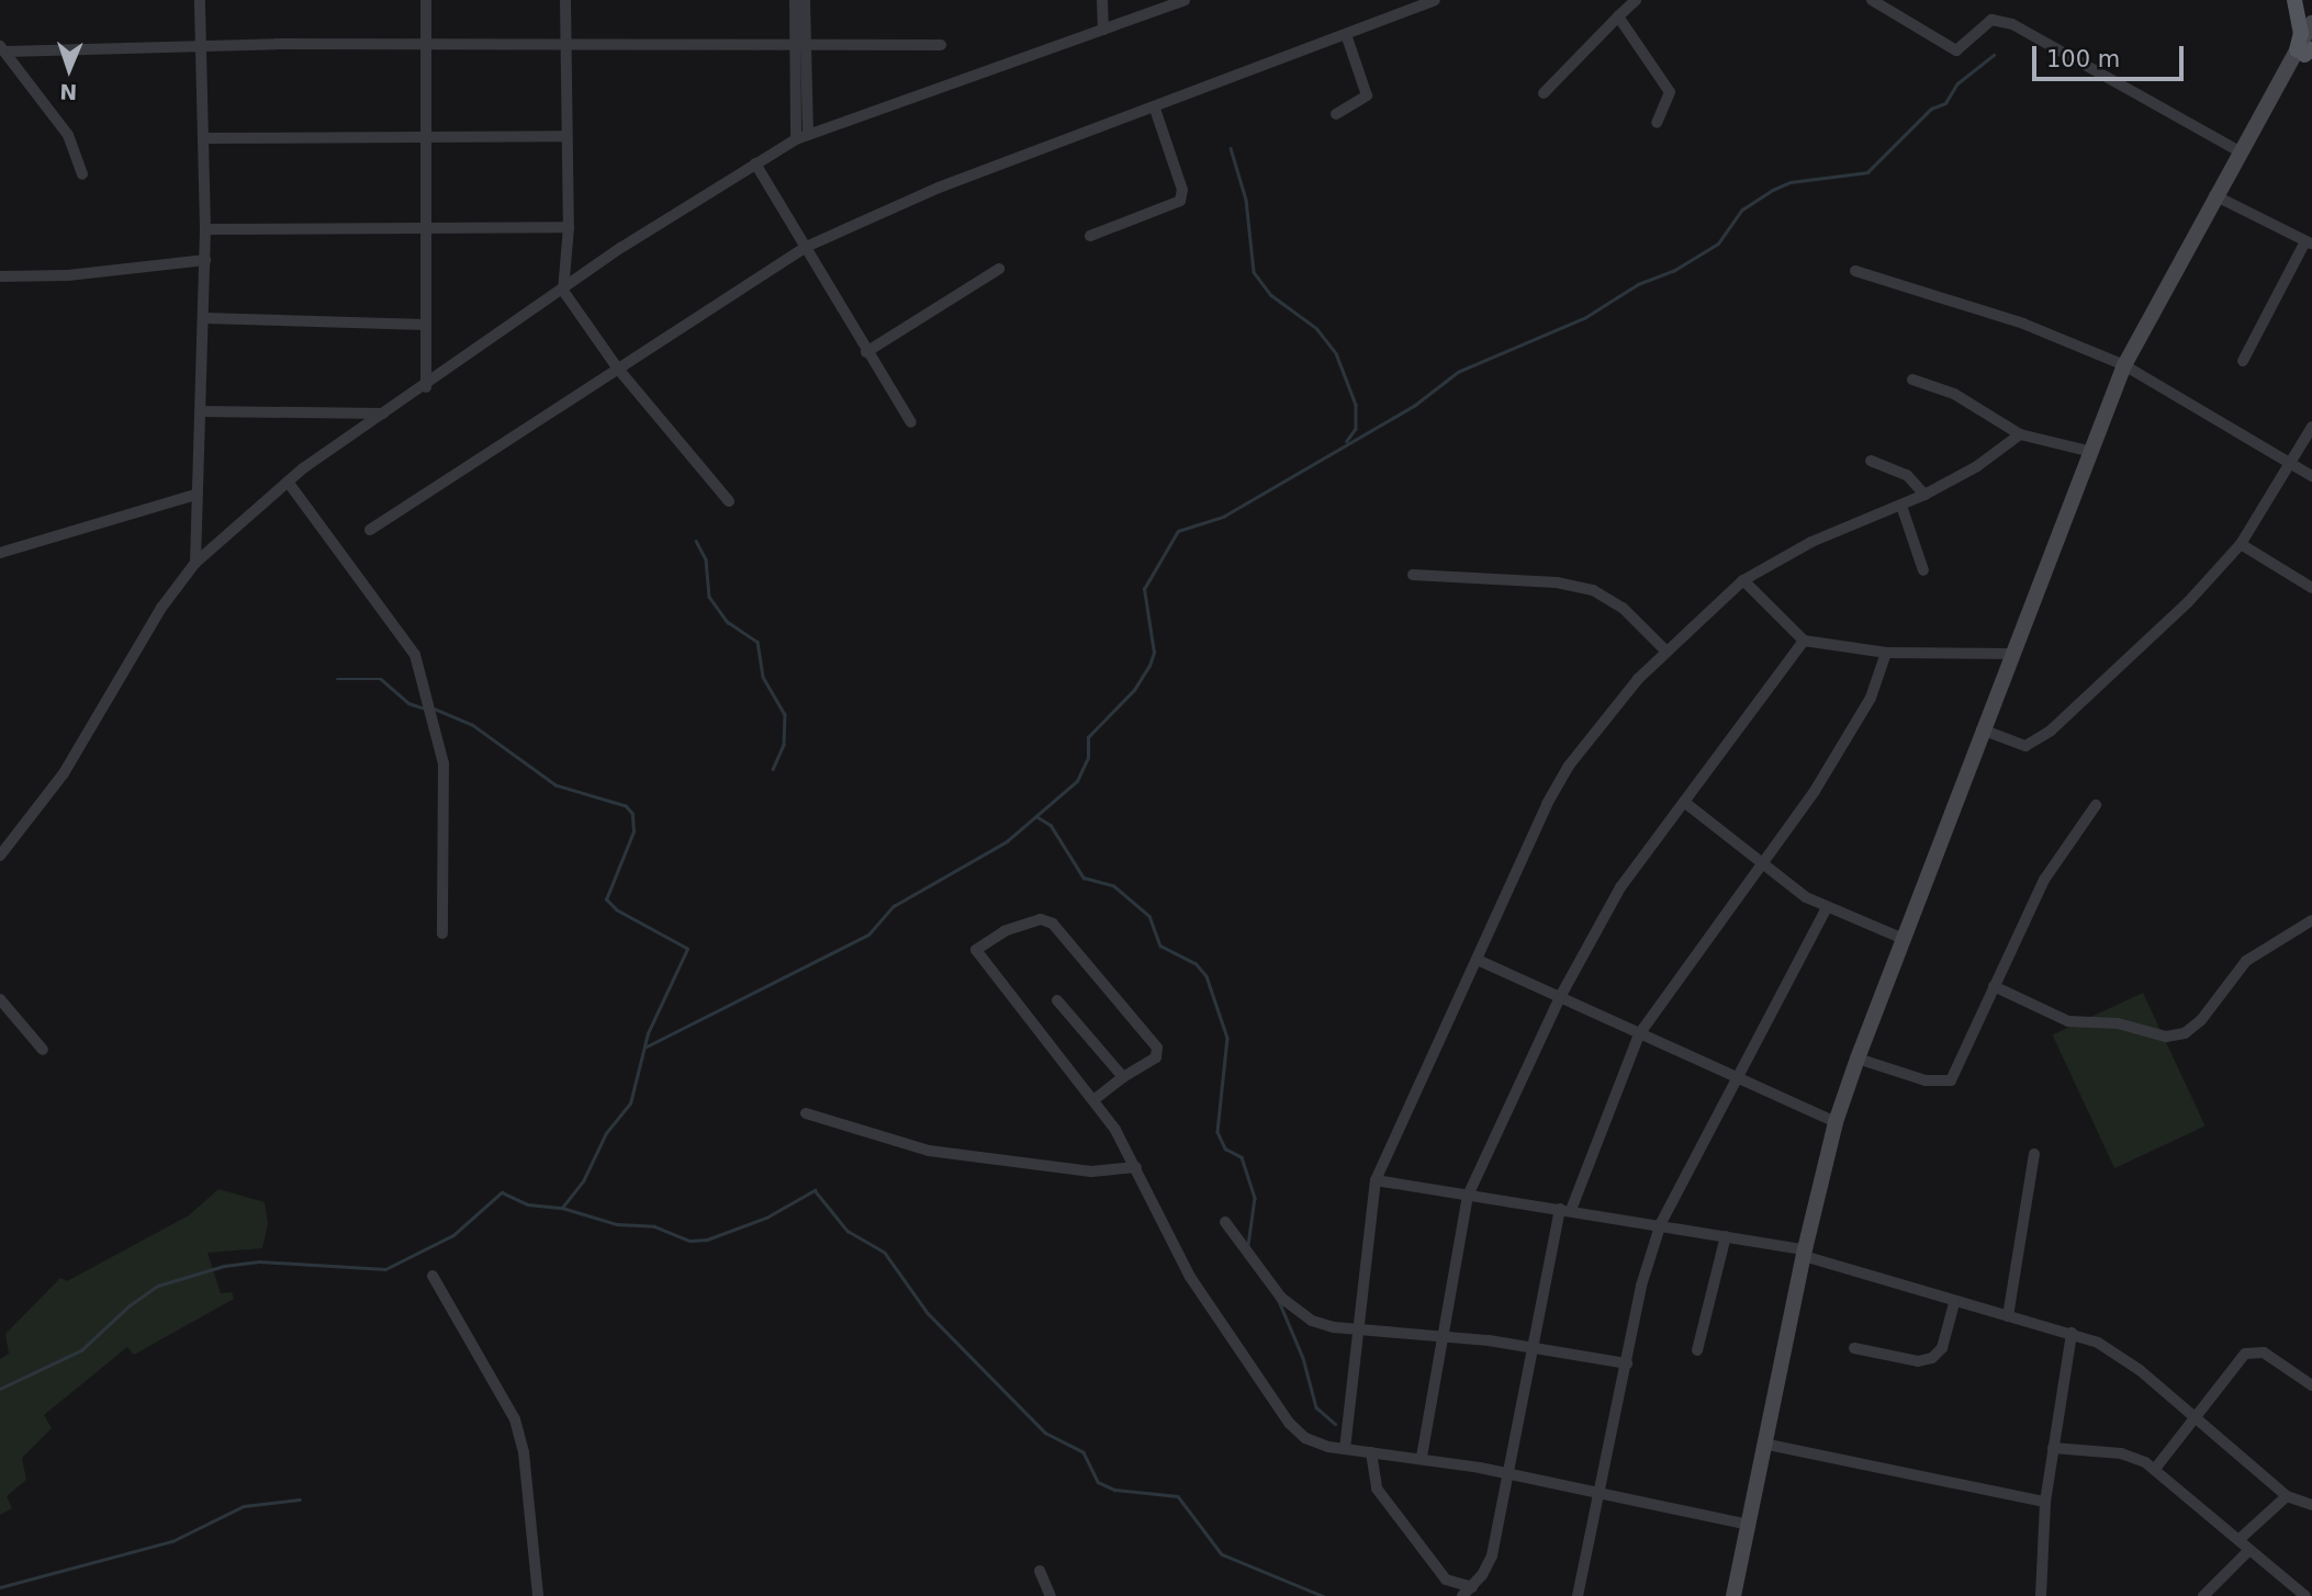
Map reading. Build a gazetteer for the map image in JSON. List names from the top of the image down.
{
  "scale_bar": "100 m",
  "north": "bottom"
}
